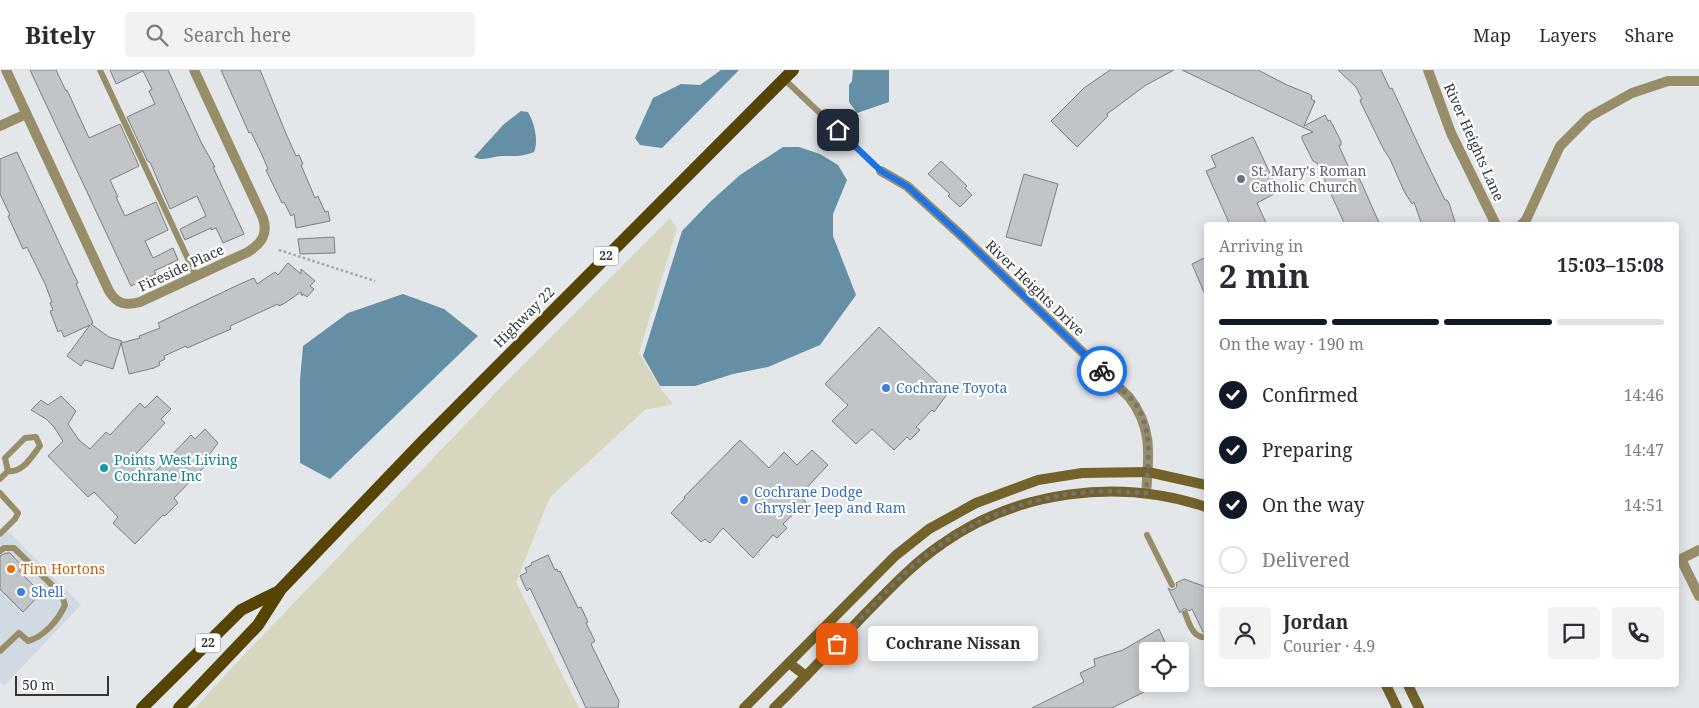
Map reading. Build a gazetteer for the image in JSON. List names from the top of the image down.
{
  "streets": {
    "main road": ["22", "Highway 22"],
    "street": ["River Heights Lane", "Fireside Place", "River Heights Drive"]
  },
  "places": [
    "St. Mary's Roman Catholic Church",
    "Cochrane Toyota",
    "Points West Living Cochrane Inc",
    "Cochrane Dodge Chrysler Jeep and Ram",
    "Tim Hortons",
    "Shell",
    "Cochrane Nissan"
  ],
  "scale_bar": "50 m",
  "page": {
    "header": "Bitely",
    "search": "Search here",
    "nav": ["Map", "Layers", "Share"],
    "heading": ["2 min", "Arriving in", "15:03–15:08"],
    "panel": ["Jordan", "Courier · 4.9"],
    "bar": "On the way · 190 m",
    "list": [
      ["Confirmed", "14:46"],
      ["Preparing", "14:47"],
      ["On the way", "14:51"],
      "Delivered"
    ],
    "bubble": "Cochrane Nissan",
    "scale": "50 m"
  }
}
